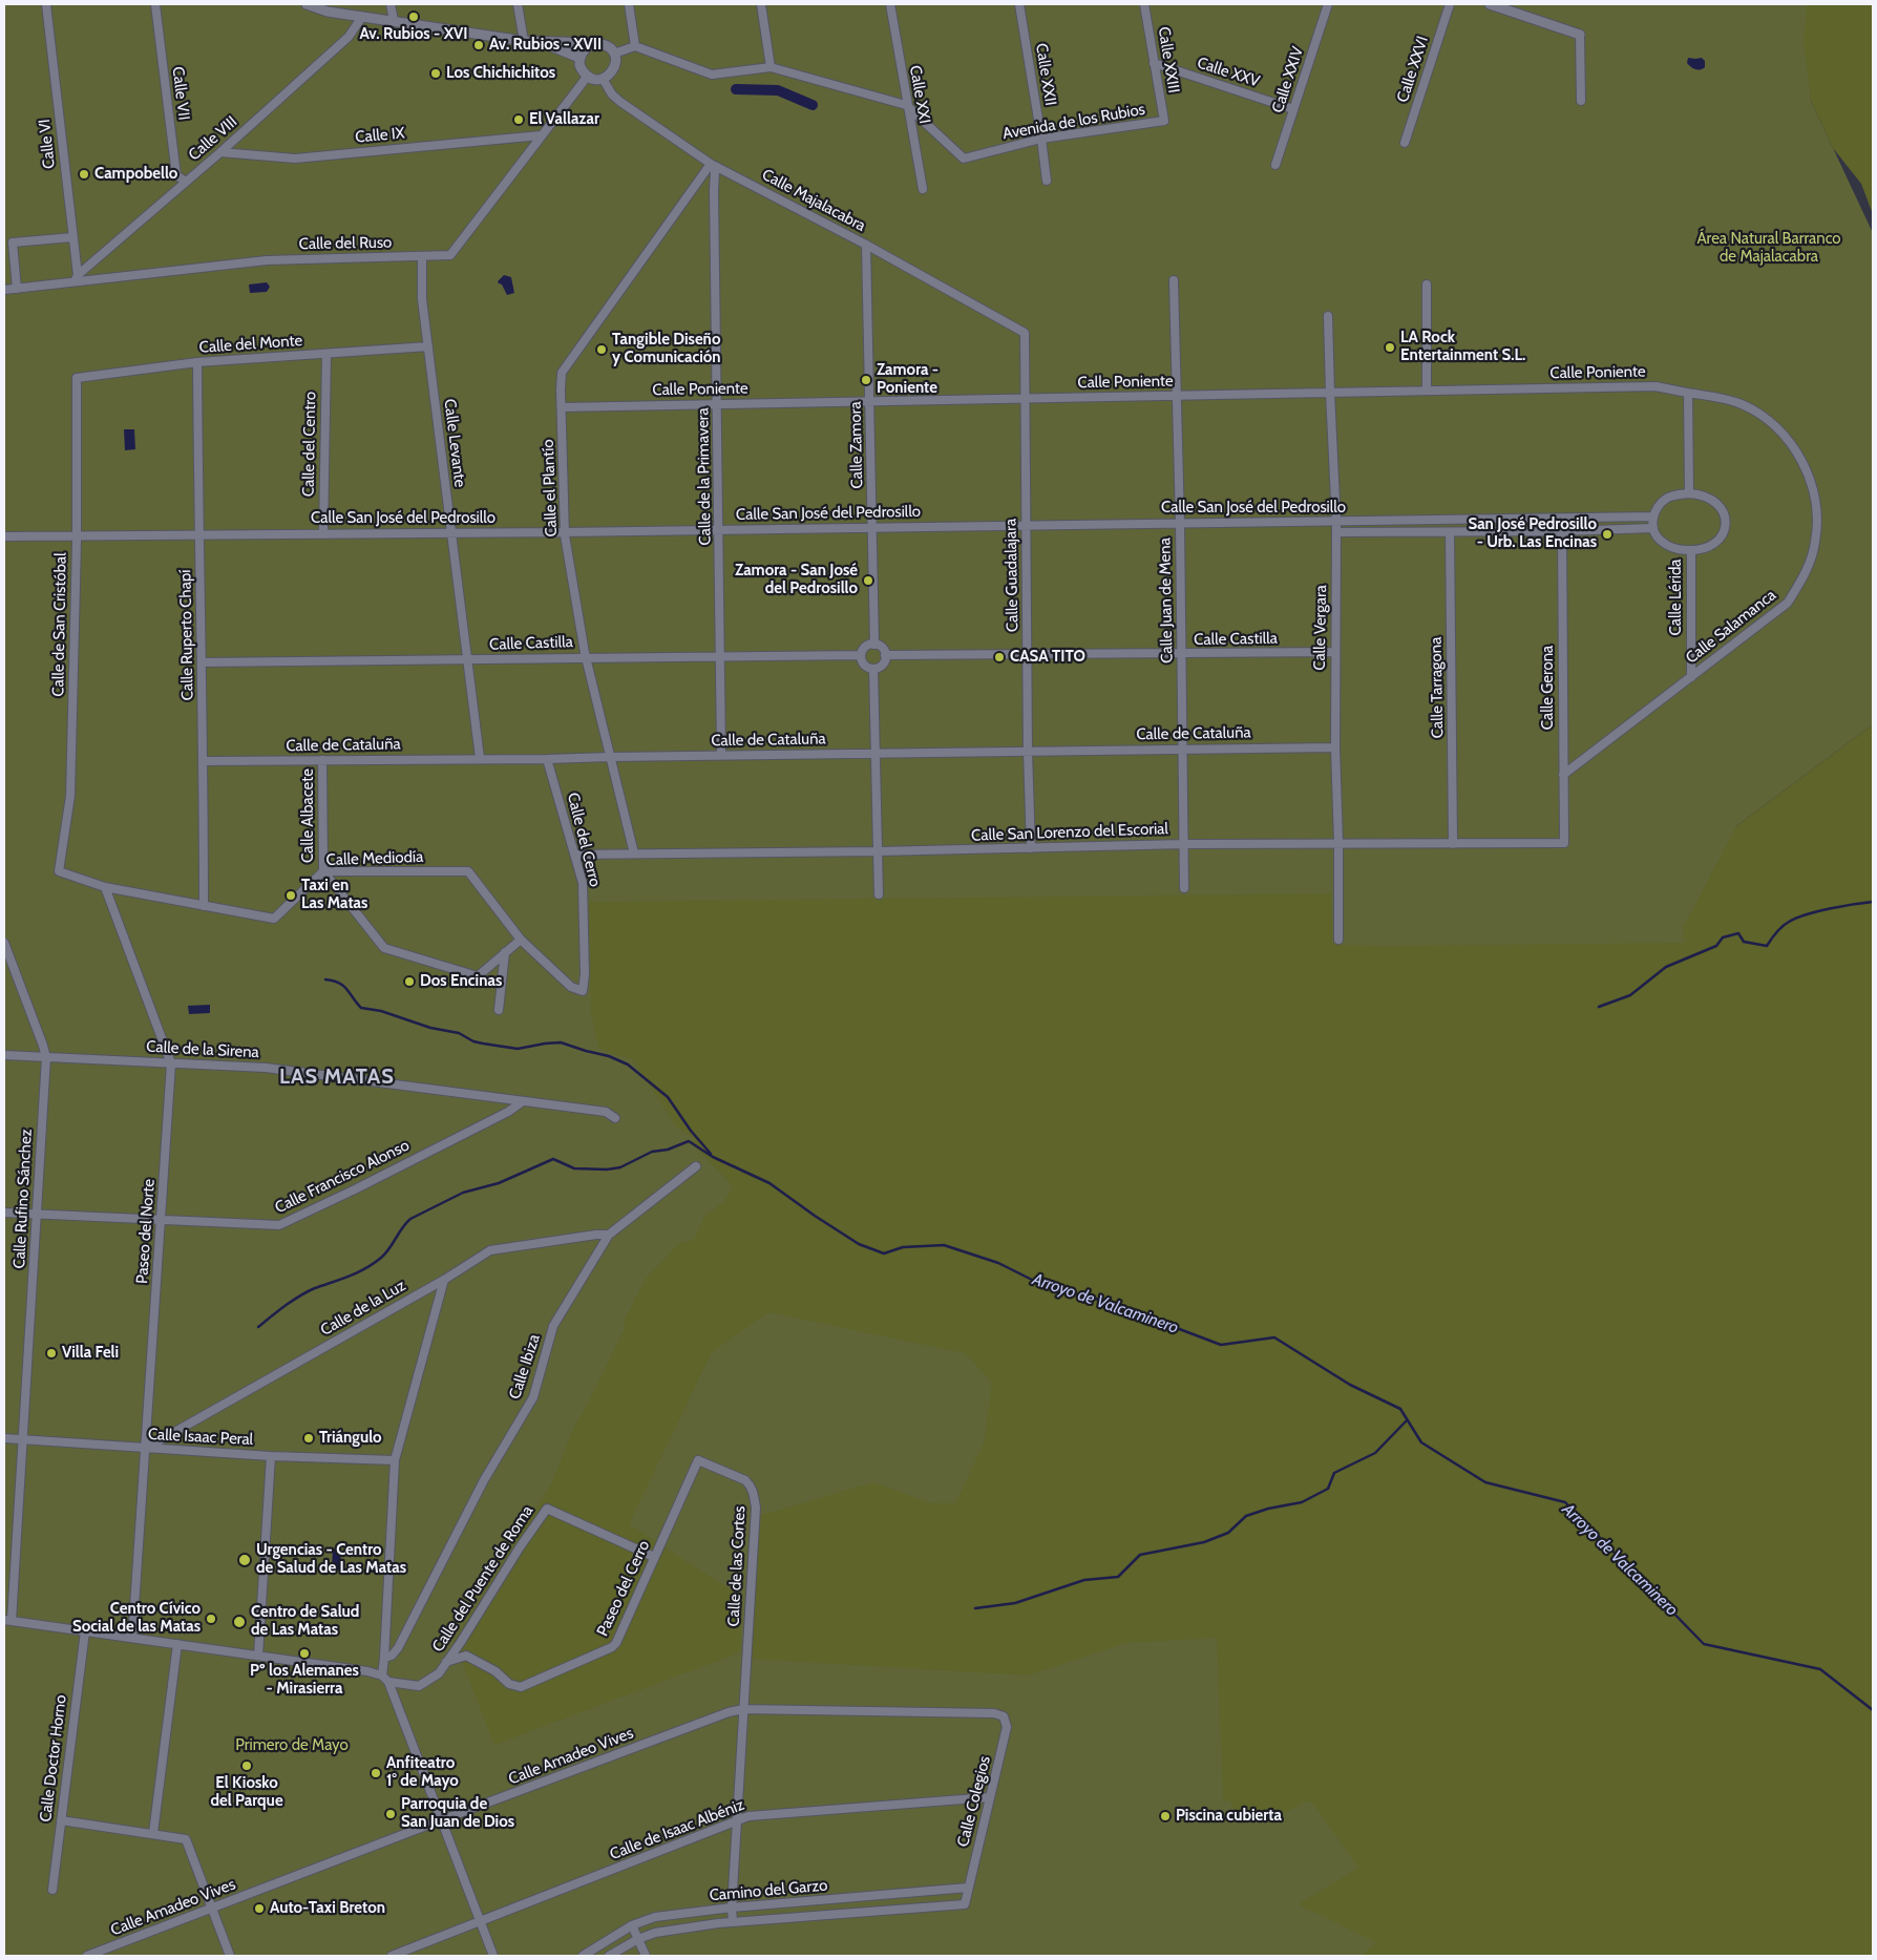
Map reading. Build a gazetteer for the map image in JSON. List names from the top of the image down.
{
  "streets": {
    "street": [
      "Calle XXIII",
      "Calle XXVI",
      "Calle XXV",
      "Calle XXII",
      "Calle XXIV",
      "Calle VII",
      "Calle XXI",
      "Avenida de los Rubios",
      "Calle IX",
      "Calle VIII",
      "Calle VI",
      "Calle Majalacabra",
      "Calle del Ruso",
      "Calle del Monte",
      "Calle Poniente",
      "Calle Levante",
      "Calle del Centro",
      "Calle Zamora",
      "Calle de la Primavera",
      "Calle el Plantío",
      "Calle San José del Pedrosillo",
      "Calle Guadalajara",
      "Calle Lérida",
      "Calle Juan de Mena",
      "Calle de San Cristóbal",
      "Calle Salamanca",
      "Calle Vergara",
      "Calle Ruperto Chapí",
      "Calle Castilla",
      "Calle Tarragona",
      "Calle Gerona",
      "Calle de Cataluña",
      "Calle Albacete",
      "Calle San Lorenzo del Escorial",
      "Calle del Cerro",
      "Calle Mediodía",
      "Calle de la Sirena",
      "Calle Francisco Alonso",
      "Calle Rufino Sánchez",
      "Paseo del Norte",
      "Calle de la Luz",
      "Calle Ibiza",
      "Calle Isaac Peral",
      "Calle de las Cortes",
      "Calle del Puente de Roma",
      "Paseo del Cerro",
      "Calle Amadeo Vives",
      "Calle Doctor Horno",
      "Calle Colegios",
      "Calle de Isaac Albéniz",
      "Camino del Garzo"
    ]
  },
  "crossings": [
    ["Calle XXIII", "Calle XXV"],
    ["Calle XXIII", "Avenida de los Rubios"],
    ["Calle XXV", "Calle XXIV"],
    ["Calle XXII", "Avenida de los Rubios"],
    ["Calle VII", "Calle VIII"],
    ["Calle XXI", "Avenida de los Rubios"],
    ["Calle IX", "Calle VIII"],
    ["Calle IX", "Calle del Ruso"],
    ["Calle VIII", "Calle VI"],
    ["Calle VIII", "Calle del Ruso"],
    ["Calle VI", "Calle del Ruso"],
    ["Calle Majalacabra", "Calle del Ruso"],
    ["Calle Majalacabra", "Calle Zamora"],
    ["Calle Majalacabra", "Calle de la Primavera"],
    ["Calle Majalacabra", "Calle el Plantío"],
    ["Calle Majalacabra", "Calle Guadalajara"],
    ["Calle del Ruso", "Calle Levante"],
    ["Calle del Monte", "Calle Levante"],
    ["Calle del Monte", "Calle del Centro"],
    ["Calle del Monte", "Calle de San Cristóbal"],
    ["Calle del Monte", "Calle Ruperto Chapí"],
    ["Calle Poniente", "Calle Zamora"],
    ["Calle Poniente", "Calle de la Primavera"],
    ["Calle Poniente", "Calle el Plantío"],
    ["Calle Poniente", "Calle Guadalajara"],
    ["Calle Poniente", "Calle Juan de Mena"],
    ["Calle Poniente", "Calle Salamanca"],
    ["Calle Poniente", "Calle Vergara"],
    ["Calle Levante", "Calle San José del Pedrosillo"],
    ["Calle Levante", "Calle Castilla"],
    ["Calle Levante", "Calle de Cataluña"],
    ["Calle del Centro", "Calle San José del Pedrosillo"],
    ["Calle Zamora", "Calle San José del Pedrosillo"],
    ["Calle Zamora", "Calle Castilla"],
    ["Calle de la Primavera", "Calle el Plantío"],
    ["Calle de la Primavera", "Calle San José del Pedrosillo"],
    ["Calle de la Primavera", "Calle Castilla"],
    ["Calle de la Primavera", "Calle de Cataluña"],
    ["Calle el Plantío", "Calle San José del Pedrosillo"],
    ["Calle el Plantío", "Calle Castilla"],
    ["Calle el Plantío", "Calle de Cataluña"],
    ["Calle el Plantío", "Calle San Lorenzo del Escorial"],
    ["Calle San José del Pedrosillo", "Calle Guadalajara"],
    ["Calle San José del Pedrosillo", "Calle Lérida"],
    ["Calle San José del Pedrosillo", "Calle Juan de Mena"],
    ["Calle San José del Pedrosillo", "Calle de San Cristóbal"],
    ["Calle San José del Pedrosillo", "Calle Vergara"],
    ["Calle San José del Pedrosillo", "Calle Ruperto Chapí"],
    ["Calle San José del Pedrosillo", "Calle Tarragona"],
    ["Calle San José del Pedrosillo", "Calle Gerona"],
    ["Calle Guadalajara", "Calle Castilla"],
    ["Calle Guadalajara", "Calle de Cataluña"],
    ["Calle Guadalajara", "Calle San Lorenzo del Escorial"],
    ["Calle Lérida", "Calle Salamanca"],
    ["Calle Juan de Mena", "Calle Castilla"],
    ["Calle Juan de Mena", "Calle de Cataluña"],
    ["Calle Juan de Mena", "Calle San Lorenzo del Escorial"],
    ["Calle de San Cristóbal", "Calle Mediodía"],
    ["Calle de San Cristóbal", "Paseo del Norte"],
    ["Calle Salamanca", "Calle Gerona"],
    ["Calle Vergara", "Calle Castilla"],
    ["Calle Vergara", "Calle de Cataluña"],
    ["Calle Vergara", "Calle San Lorenzo del Escorial"],
    ["Calle Ruperto Chapí", "Calle Castilla"],
    ["Calle Ruperto Chapí", "Calle de Cataluña"],
    ["Calle Ruperto Chapí", "Calle Mediodía"],
    ["Calle Tarragona", "Calle San Lorenzo del Escorial"],
    ["Calle Gerona", "Calle San Lorenzo del Escorial"],
    ["Calle de Cataluña", "Calle Albacete"],
    ["Calle de Cataluña", "Calle del Cerro"],
    ["Calle Albacete", "Calle Mediodía"],
    ["Calle San Lorenzo del Escorial", "Calle del Cerro"],
    ["Calle del Cerro", "Calle Mediodía"],
    ["Calle Mediodía", "Paseo del Norte"],
    ["Calle de la Sirena", "Calle Francisco Alonso"],
    ["Calle de la Sirena", "Calle Rufino Sánchez"],
    ["Calle de la Sirena", "Paseo del Norte"],
    ["Calle Francisco Alonso", "Calle Rufino Sánchez"],
    ["Calle Francisco Alonso", "Paseo del Norte"],
    ["Calle Rufino Sánchez", "Calle Isaac Peral"],
    ["Paseo del Norte", "Calle de la Luz"],
    ["Paseo del Norte", "Calle Isaac Peral"],
    ["Calle de la Luz", "Calle Ibiza"],
    ["Calle de la Luz", "Calle Isaac Peral"],
    ["Calle de las Cortes", "Paseo del Cerro"],
    ["Calle de las Cortes", "Calle Amadeo Vives"],
    ["Calle de las Cortes", "Calle de Isaac Albéniz"],
    ["Calle de las Cortes", "Camino del Garzo"],
    ["Calle del Puente de Roma", "Paseo del Cerro"],
    ["Calle Amadeo Vives", "Calle Colegios"],
    ["Calle Colegios", "Calle de Isaac Albéniz"],
    ["Calle Colegios", "Camino del Garzo"]
  ],
  "districts": ["LAS MATAS"],
  "water": ["Arroyo de Valcaminero"],
  "parks": ["Área Natural Barranco de Majalacabra", "Primero de Mayo"],
  "places": [
    "Av. Rubios - XVI",
    "Av. Rubios - XVII",
    "Los Chichichitos",
    "El Vallazar",
    "Campobello",
    "LA Rock Entertainment S.L.",
    "Tangible Diseño y Comunicación",
    "Zamora - Poniente",
    "San José Pedrosillo - Urb. Las Encinas",
    "Zamora - San José del Pedrosillo",
    "CASA TITO",
    "Taxi en Las Matas",
    "Dos Encinas",
    "Villa Feli",
    "Triángulo",
    "Urgencias - Centro de Salud de Las Matas",
    "Centro Cívico Social de las Matas",
    "Centro de Salud de Las Matas",
    "Pº los Alemanes - Mirasierra",
    "El Kiosko del Parque",
    "Anfiteatro 1° de Mayo",
    "Parroquia de San Juan de Dios",
    "Piscina cubierta",
    "Auto-Taxi Breton"
  ]
}
